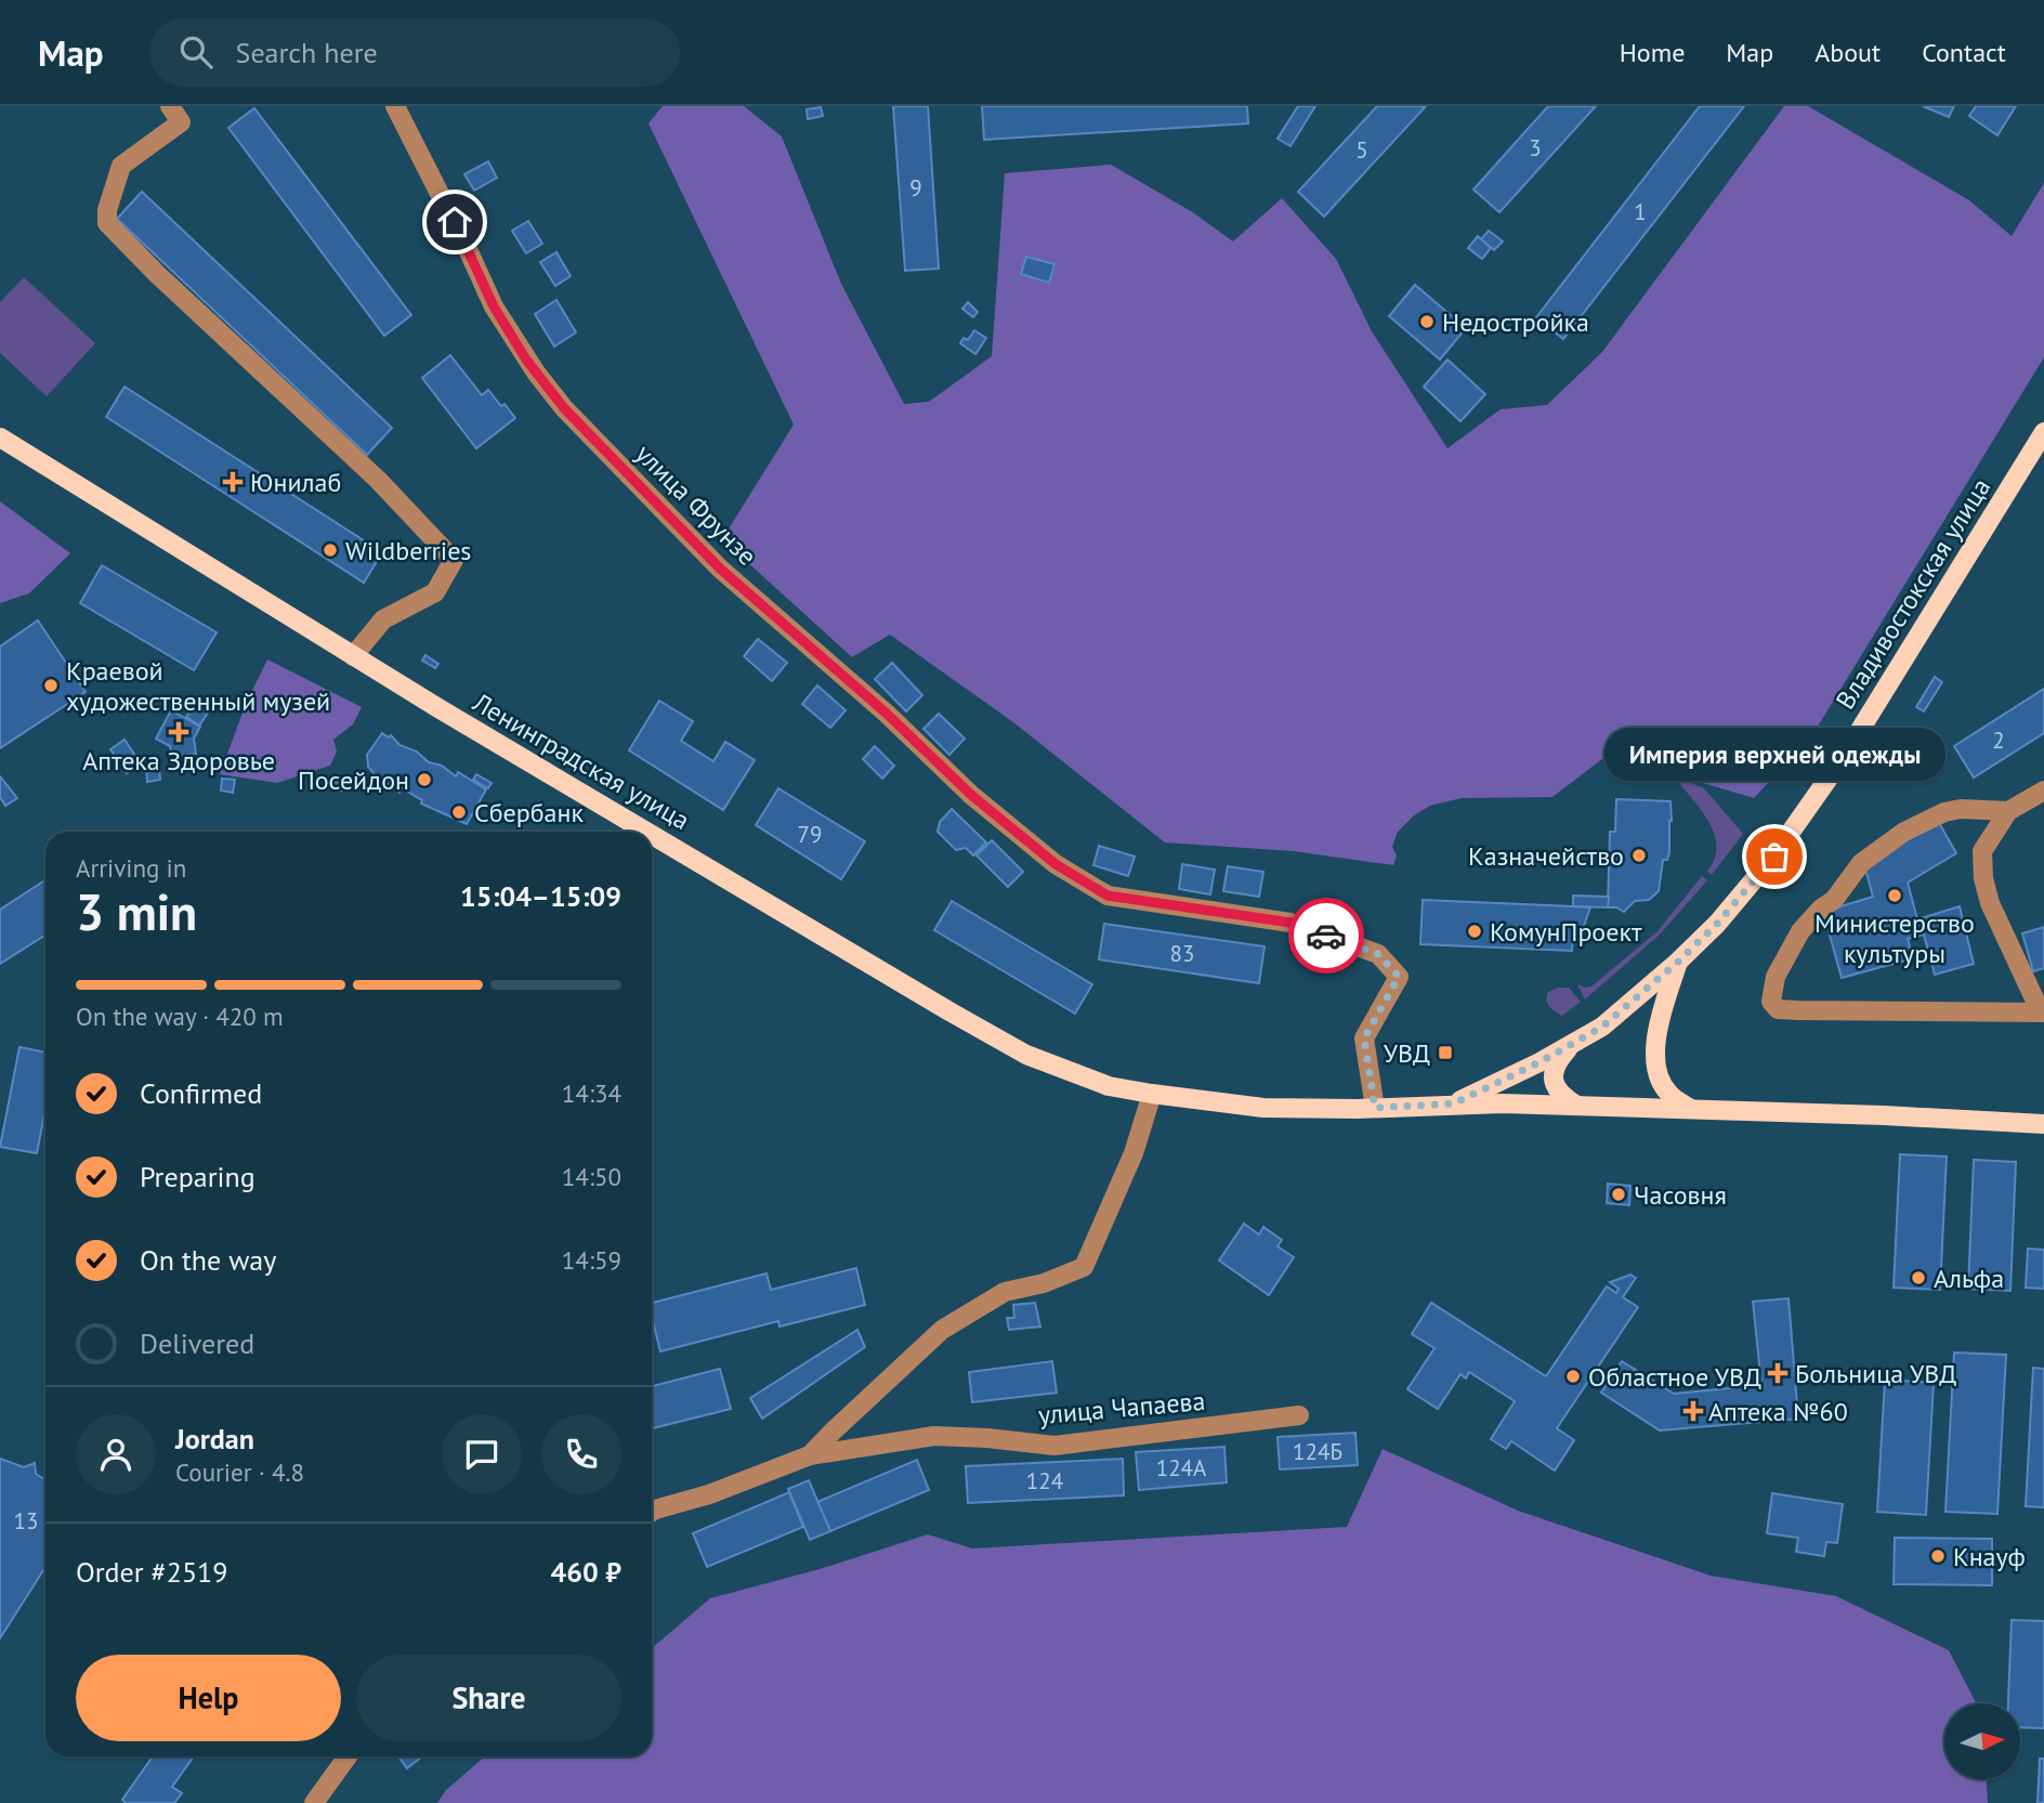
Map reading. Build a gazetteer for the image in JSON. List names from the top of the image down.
{
  "streets": {
    "main road": ["Владивостокская улица", "Ленинградская улица"],
    "street": ["улица Фрунзе", "улица Чапаева"]
  },
  "crossings": [
    ["улица Фрунзе", "Ленинградская улица"],
    ["Владивостокская улица", "Ленинградская улица"]
  ],
  "places": {
    "other": [
      "Недостройка",
      "Wildberries",
      "Краевой художественный музей",
      "Посейдон",
      "Сбербанк",
      "Казначейство",
      "Империя верхней одежды",
      "Министерство культуры",
      "КомунПроект",
      "Часовня",
      "Альфа",
      "Областное УВД",
      "Кнауф"
    ],
    "health": [
      "Юнилаб",
      "Аптека Здоровье",
      "Больница УВД",
      "Аптека №60"
    ],
    "transit": ["УВД"]
  },
  "house_numbers": [
    "3",
    "5",
    "9",
    "1",
    "2",
    "79",
    "83",
    "124Б",
    "124А",
    "124",
    "13"
  ],
  "north": "right",
  "page": {
    "header": "Map",
    "search": "Search here",
    "nav": [
      "Home",
      "Map",
      "About",
      "Contact"
    ],
    "bubble": "Империя верхней одежды",
    "heading": ["3 min", "Arriving in", "15:04–15:09"],
    "panel": [
      "Jordan",
      "Courier · 4.8",
      "Order #2519",
      "460 ₽"
    ],
    "bar": "On the way · 420 m",
    "list": [
      ["Confirmed", "14:34"],
      ["Preparing", "14:50"],
      ["On the way", "14:59"],
      "Delivered"
    ],
    "buttons": ["Help", "Share"]
  }
}
